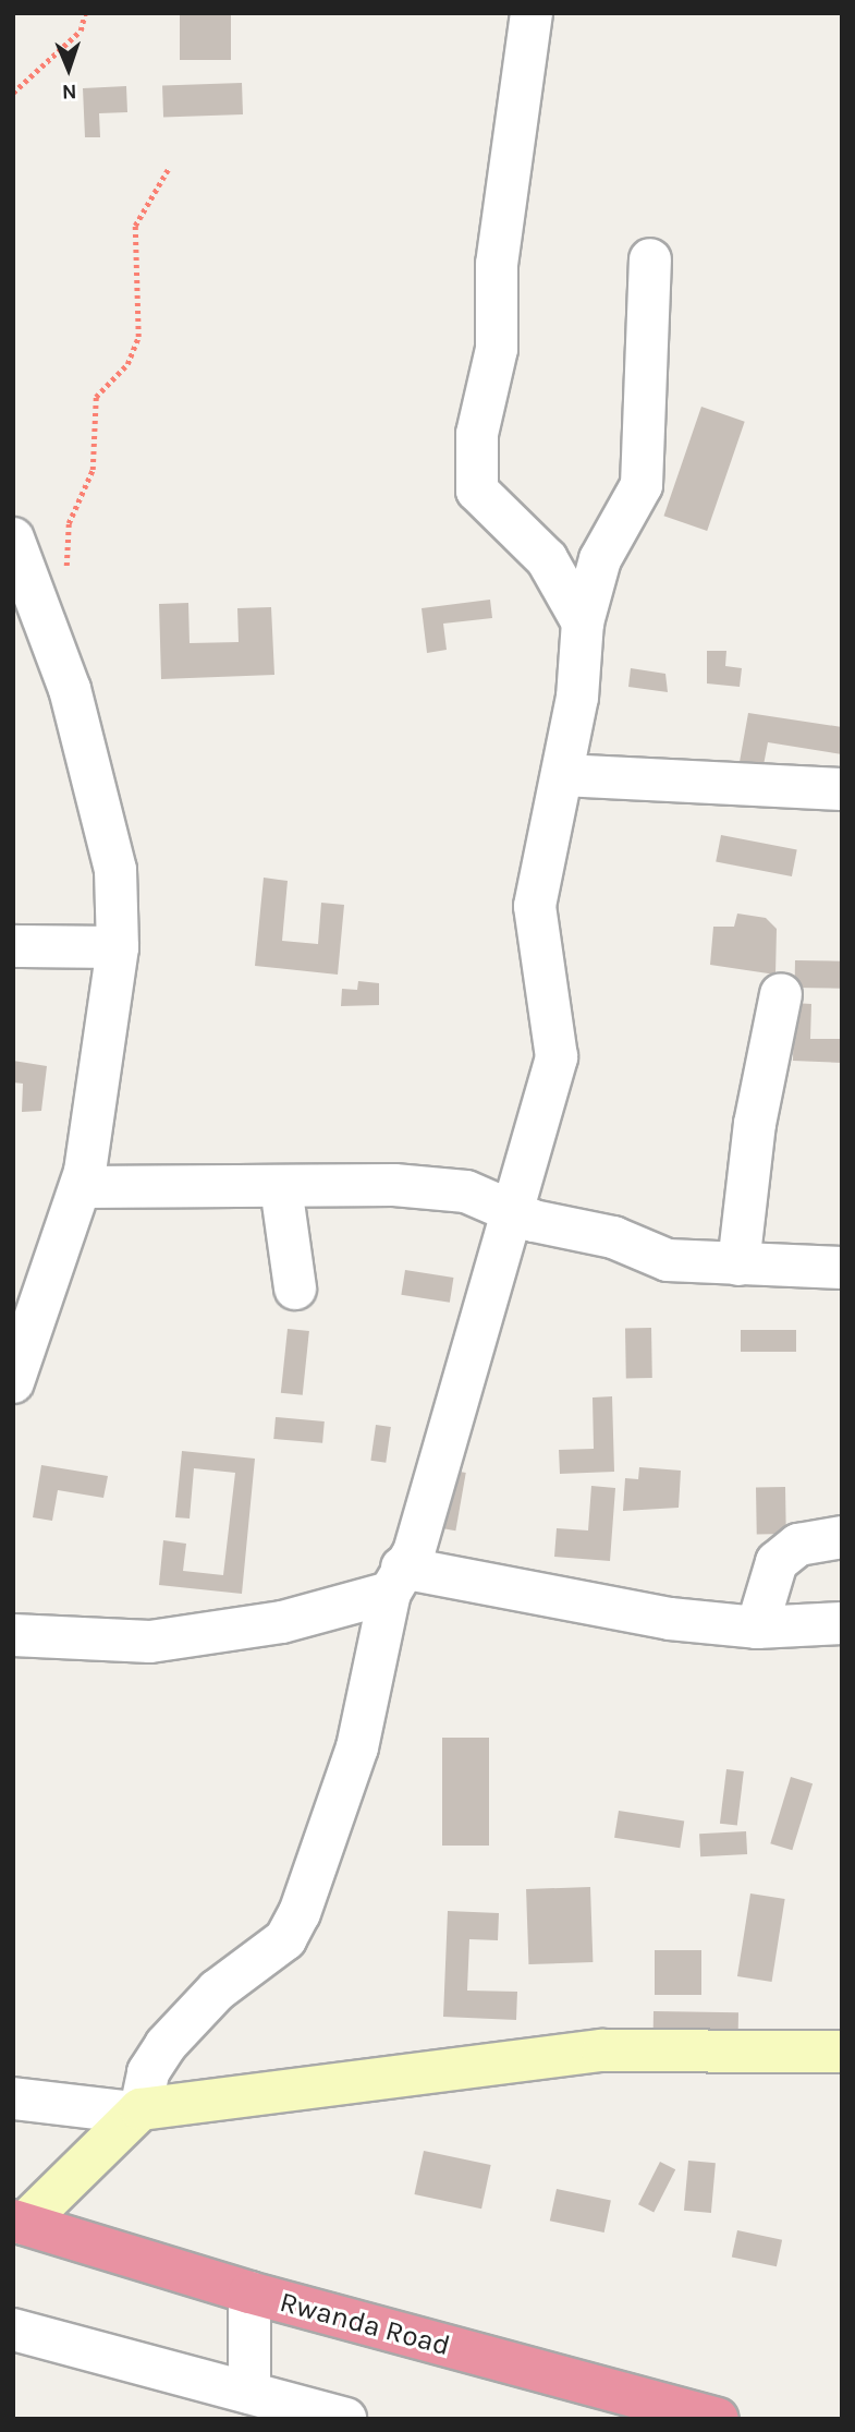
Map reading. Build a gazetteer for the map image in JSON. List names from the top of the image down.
{
  "streets": {
    "highway": ["Rwanda Road"]
  },
  "north": "bottom"
}
